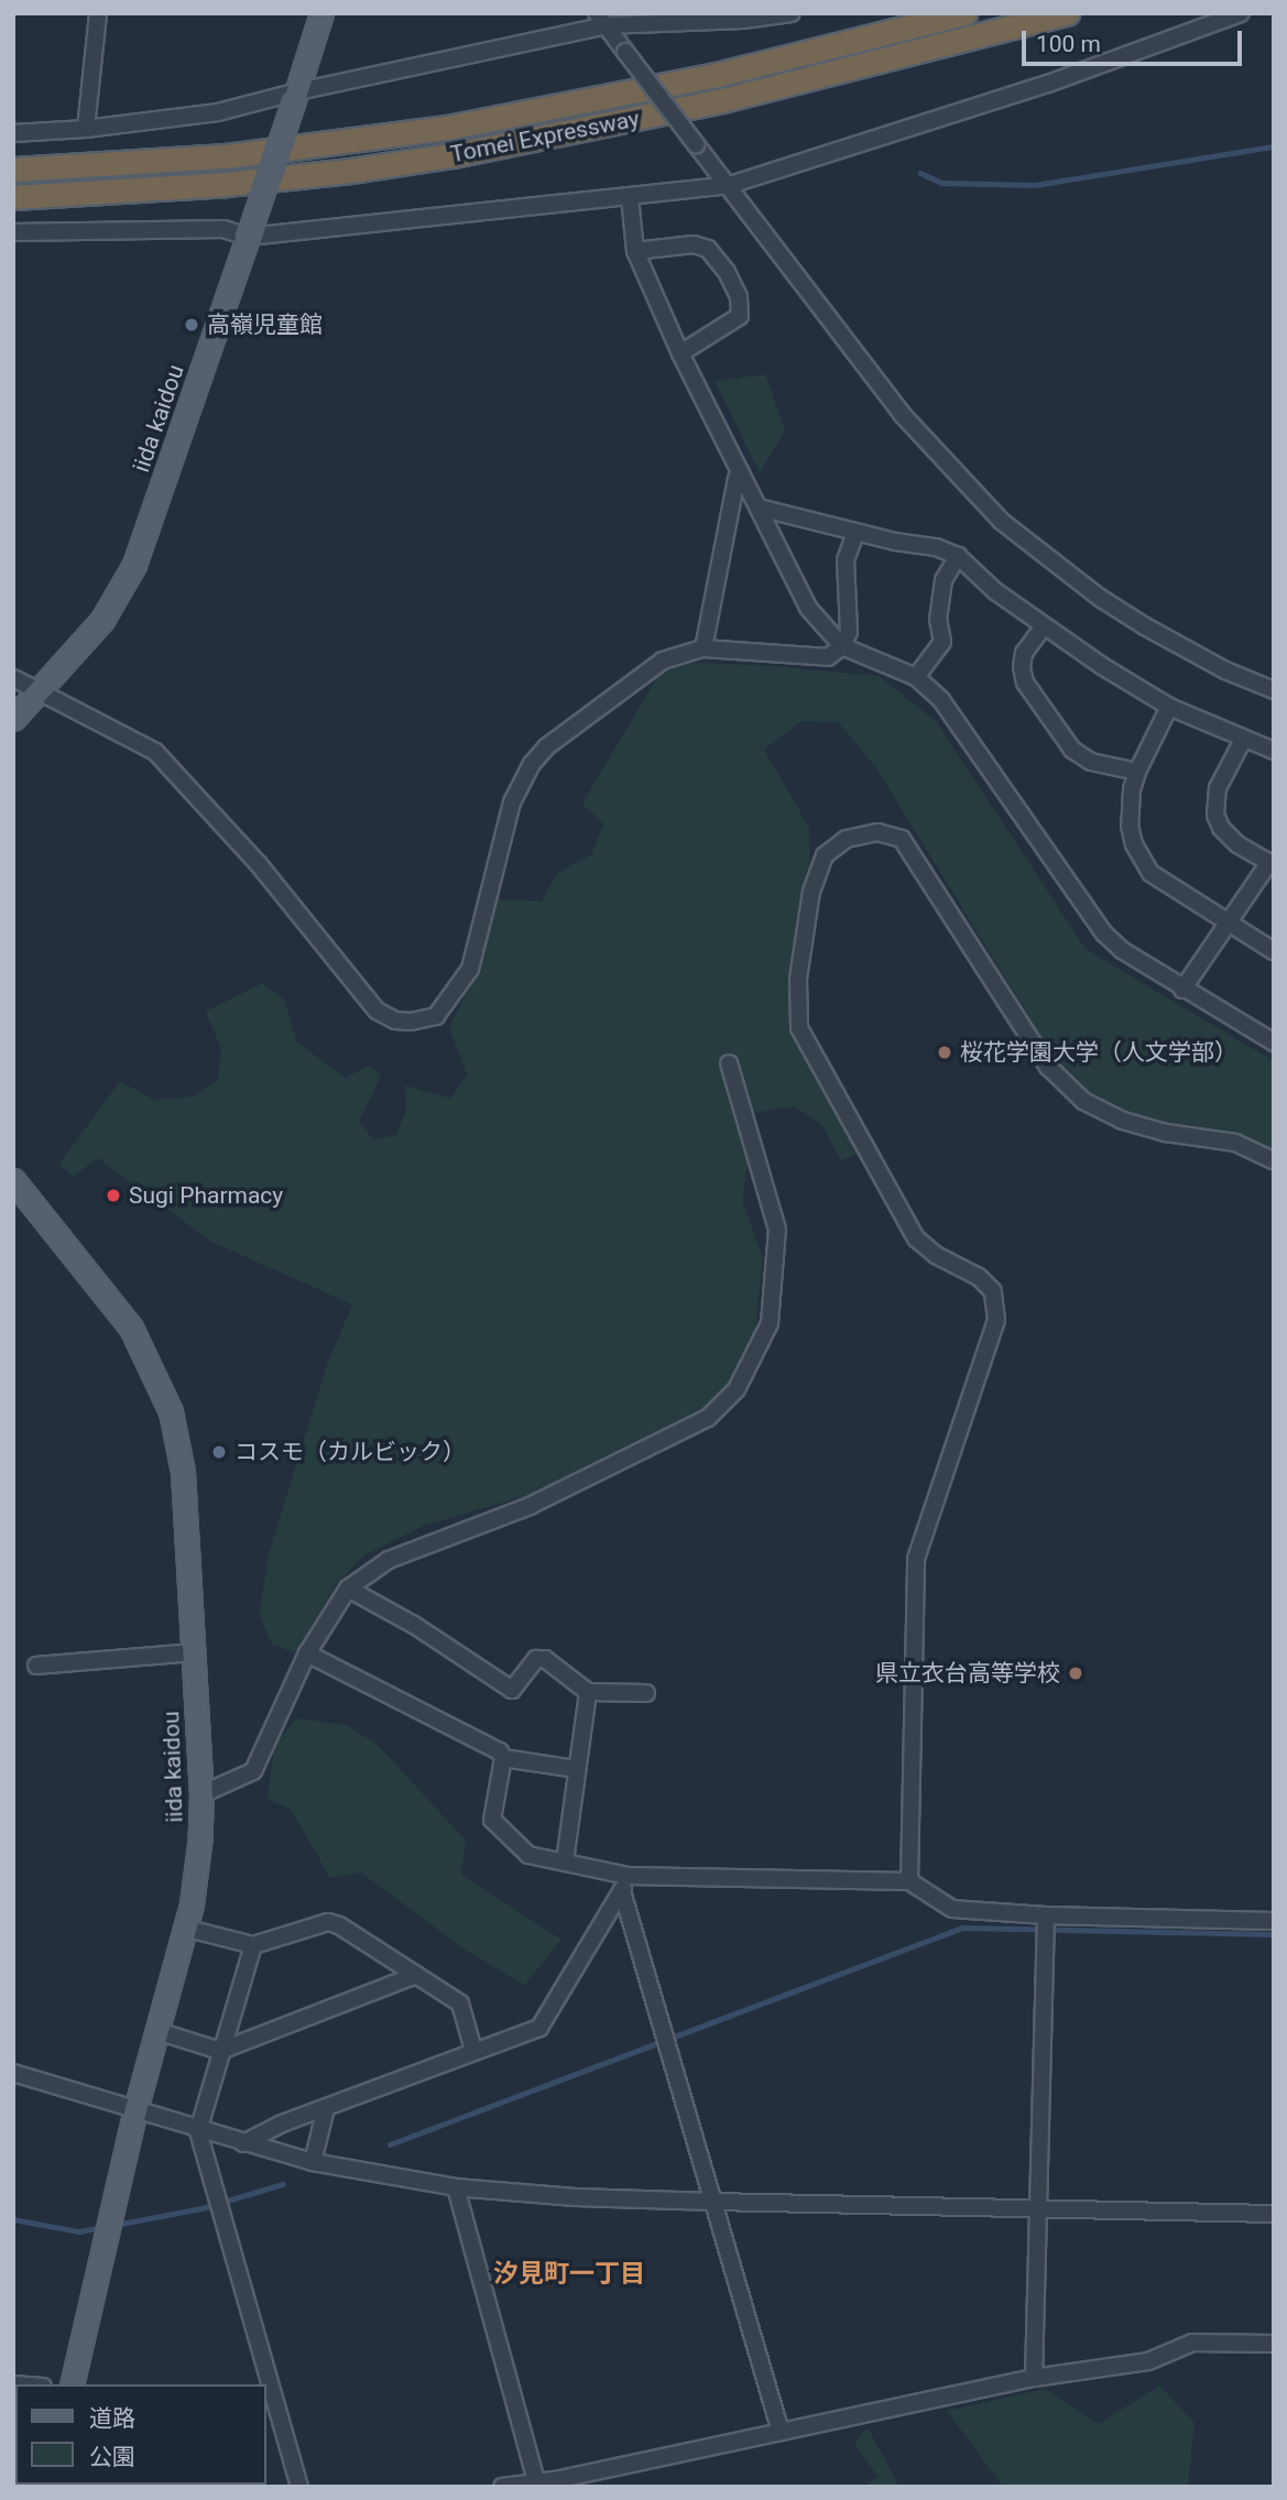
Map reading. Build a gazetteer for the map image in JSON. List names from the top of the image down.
{
  "streets": {
    "highway": ["Tomei Expressway"],
    "main road": ["iida kaidou"]
  },
  "districts": ["汐見町一丁目"],
  "places": [
    "高嶺児童館",
    "桜花学園大学（人文学部）",
    "Sugi Pharmacy",
    "コスモ（カルビック）",
    "県立衣台高等学校"
  ],
  "legend": ["道路", "公園"],
  "scale_bar": "100 m"
}
